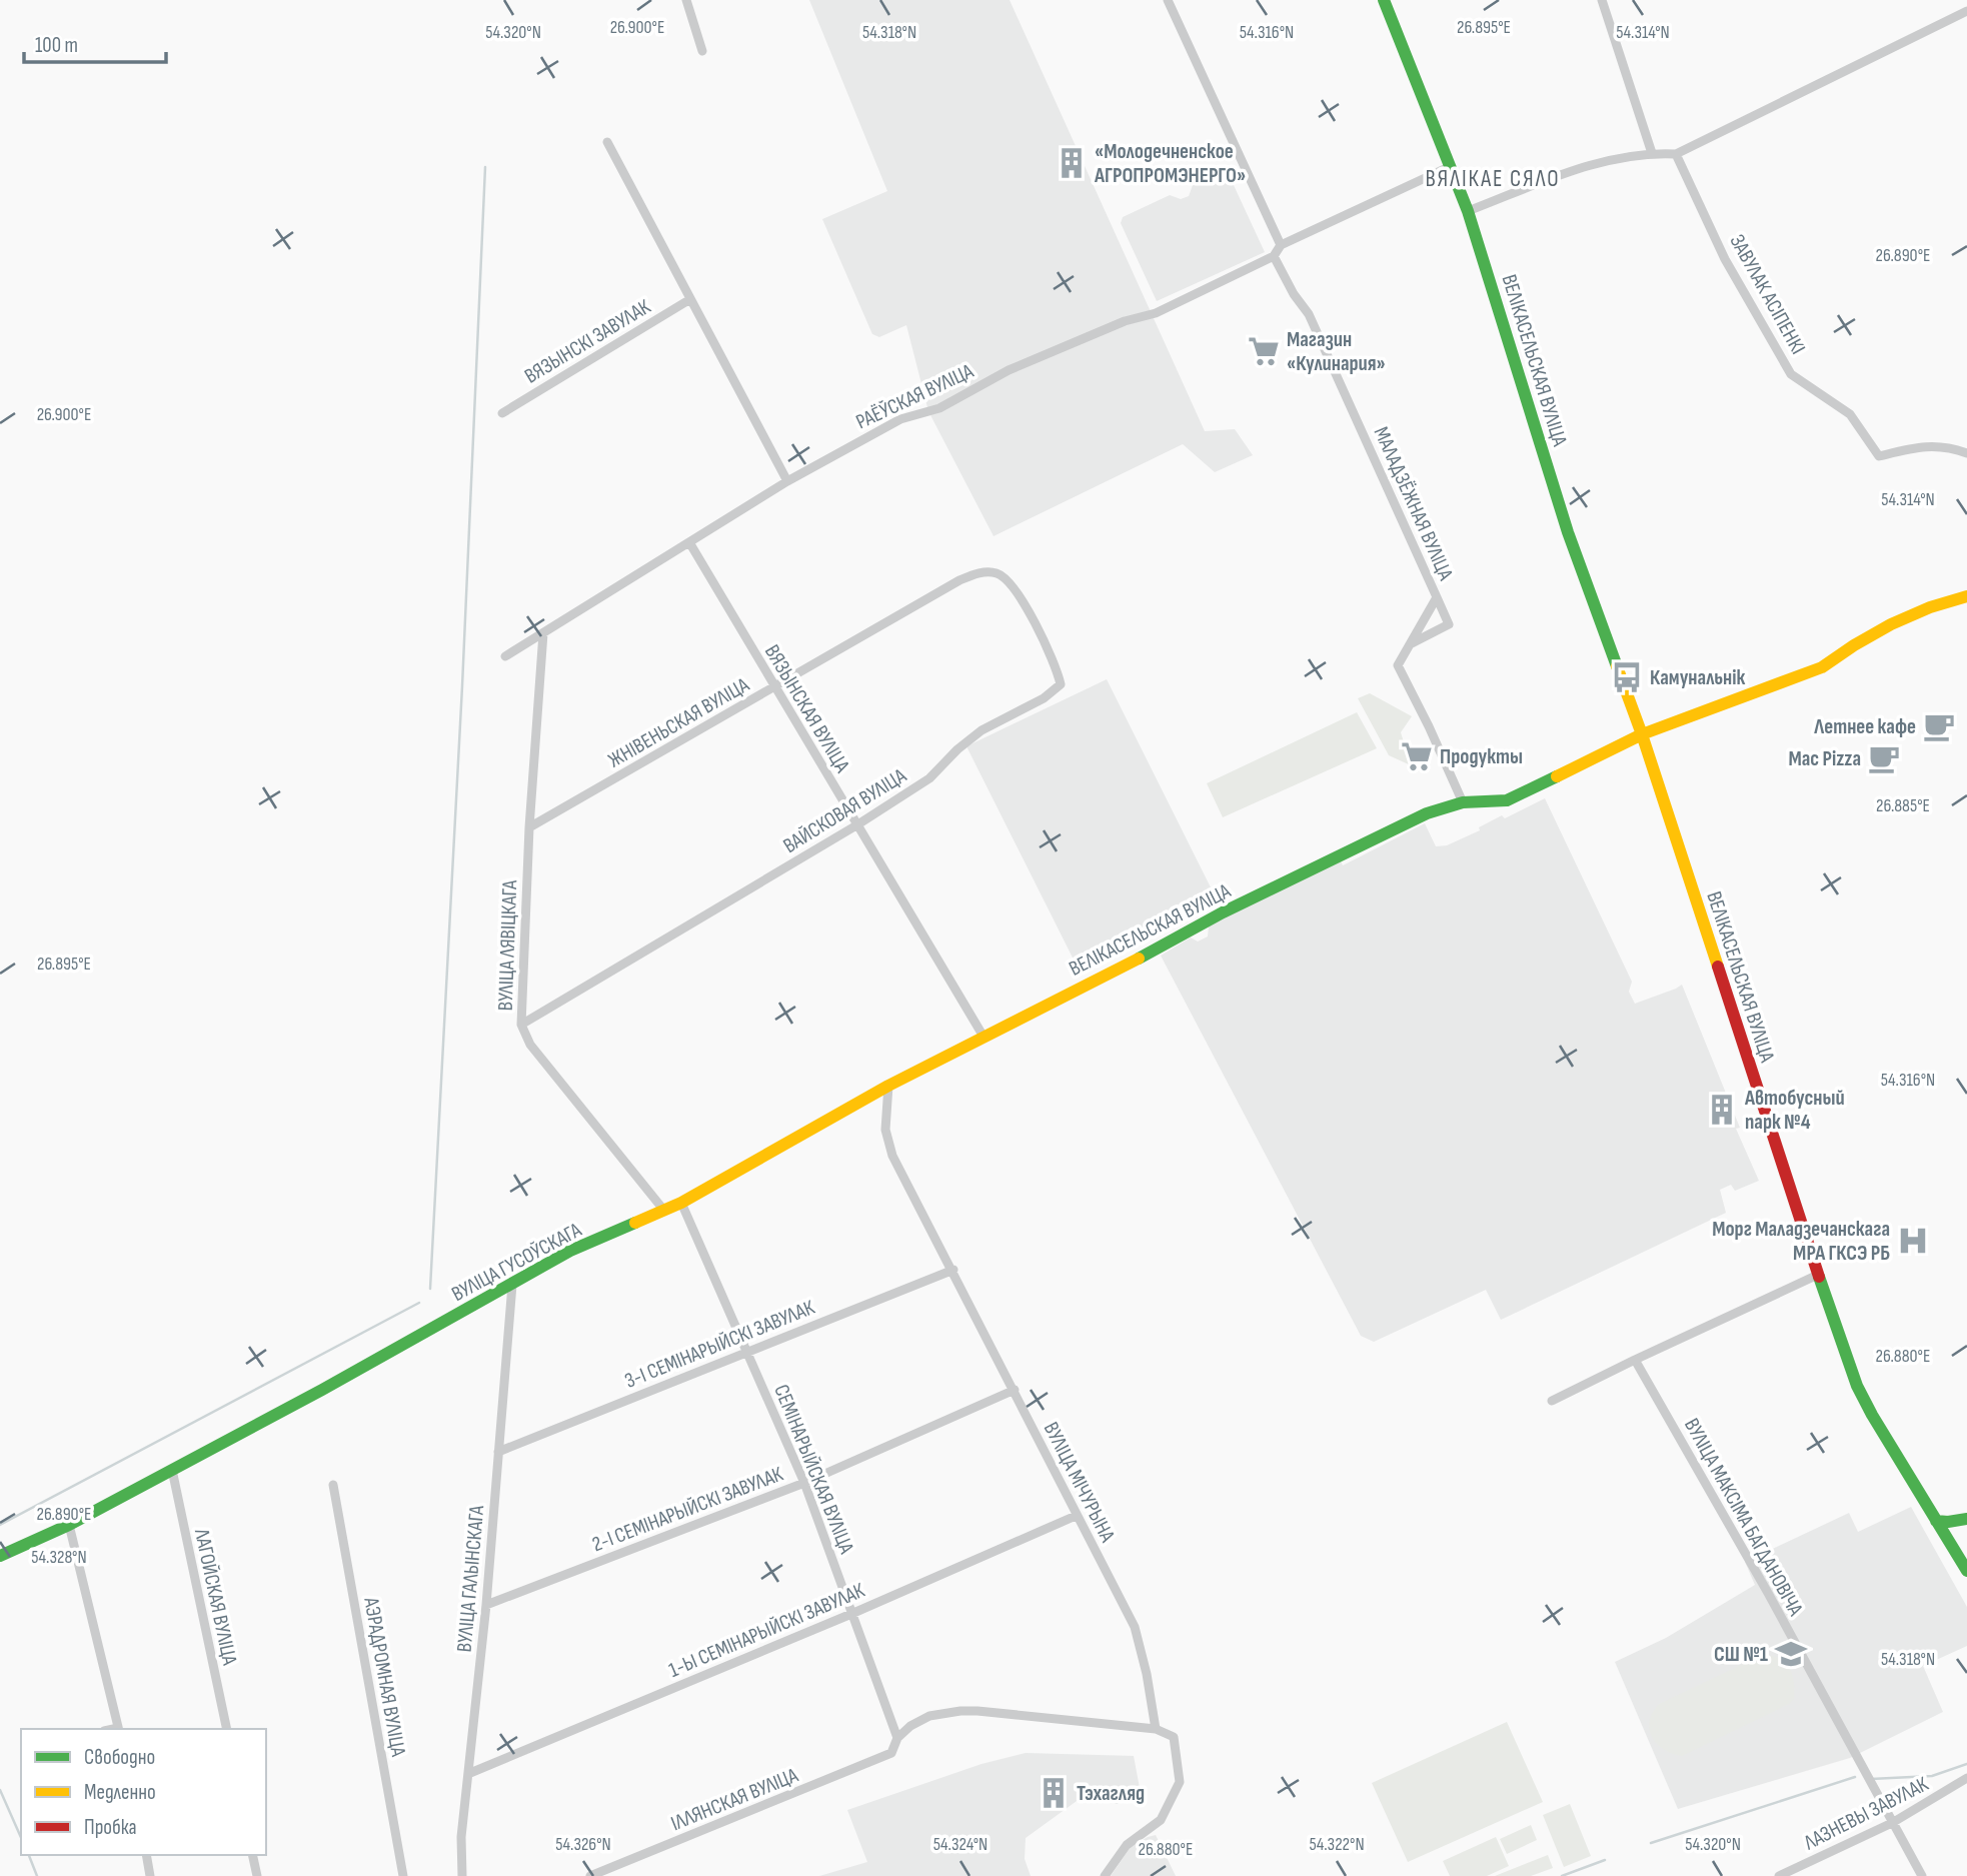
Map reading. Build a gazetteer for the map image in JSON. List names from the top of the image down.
{
  "streets": {
    "street": [
      "ЗАВУЛАК АСІПЕНКІ",
      "ВЯЗЫНСКІ ЗАВУЛАК",
      "ВЕЛІКАСЕЛЬСКАЯ ВУЛІЦА",
      "РАЁЎСКАЯ ВУЛІЦА",
      "МАЛАДЗЁЖНАЯ ВУЛІЦА",
      "ВЯЗЫНСКАЯ ВУЛІЦА",
      "ЖНІВЕНЬСКАЯ ВУЛІЦА",
      "ВАЙСКОВАЯ ВУЛІЦА",
      "ВУЛІЦА ЛЯВІЦКАГА",
      "ВУЛІЦА ГУСОЎСКАГА",
      "3-І СЕМІНАРЫЙСКІ ЗАВУЛАК",
      "СЕМІНАРЫЙСКАЯ ВУЛІЦА",
      "ВУЛІЦА МІЧУРЫНА",
      "2-І СЕМІНАРЫЙСКІ ЗАВУЛАК",
      "ВУЛІЦА МАКСІМА БАГДАНОВІЧА",
      "ВУЛІЦА ГАЛЫНСКАГА",
      "ЛАГОЙСКАЯ ВУЛІЦА",
      "1-Ы СЕМІНАРЫЙСКІ ЗАВУЛАК",
      "АЭРАДРОМНАЯ ВУЛІЦА",
      "ІЛЛЯНСКАЯ ВУЛІЦА",
      "ЛАЗНЕВЫ ЗАВУЛАК"
    ]
  },
  "crossings": [
    ["ВЕЛІКАСЕЛЬСКАЯ ВУЛІЦА", "МАЛАДЗЁЖНАЯ ВУЛІЦА"],
    ["ВЕЛІКАСЕЛЬСКАЯ ВУЛІЦА", "ВЯЗЫНСКАЯ ВУЛІЦА"],
    ["ВЕЛІКАСЕЛЬСКАЯ ВУЛІЦА", "ВУЛІЦА ГУСОЎСКАГА"],
    ["РАЁЎСКАЯ ВУЛІЦА", "МАЛАДЗЁЖНАЯ ВУЛІЦА"],
    ["РАЁЎСКАЯ ВУЛІЦА", "ВЯЗЫНСКАЯ ВУЛІЦА"],
    ["РАЁЎСКАЯ ВУЛІЦА", "ВУЛІЦА ЛЯВІЦКАГА"],
    ["ВЯЗЫНСКАЯ ВУЛІЦА", "ЖНІВЕНЬСКАЯ ВУЛІЦА"],
    ["ВЯЗЫНСКАЯ ВУЛІЦА", "ВАЙСКОВАЯ ВУЛІЦА"],
    ["ВЯЗЫНСКАЯ ВУЛІЦА", "ВУЛІЦА ГУСОЎСКАГА"],
    ["ЖНІВЕНЬСКАЯ ВУЛІЦА", "ВАЙСКОВАЯ ВУЛІЦА"],
    ["ЖНІВЕНЬСКАЯ ВУЛІЦА", "ВУЛІЦА ЛЯВІЦКАГА"],
    ["ВАЙСКОВАЯ ВУЛІЦА", "ВУЛІЦА ЛЯВІЦКАГА"],
    ["ВУЛІЦА ЛЯВІЦКАГА", "ВУЛІЦА ГУСОЎСКАГА"],
    ["ВУЛІЦА ГУСОЎСКАГА", "СЕМІНАРЫЙСКАЯ ВУЛІЦА"],
    ["ВУЛІЦА ГУСОЎСКАГА", "ВУЛІЦА МІЧУРЫНА"],
    ["ВУЛІЦА ГУСОЎСКАГА", "ВУЛІЦА ГАЛЫНСКАГА"],
    ["ВУЛІЦА ГУСОЎСКАГА", "ЛАГОЙСКАЯ ВУЛІЦА"],
    ["3-І СЕМІНАРЫЙСКІ ЗАВУЛАК", "СЕМІНАРЫЙСКАЯ ВУЛІЦА"],
    ["3-І СЕМІНАРЫЙСКІ ЗАВУЛАК", "ВУЛІЦА МІЧУРЫНА"],
    ["3-І СЕМІНАРЫЙСКІ ЗАВУЛАК", "ВУЛІЦА ГАЛЫНСКАГА"],
    ["СЕМІНАРЫЙСКАЯ ВУЛІЦА", "2-І СЕМІНАРЫЙСКІ ЗАВУЛАК"],
    ["СЕМІНАРЫЙСКАЯ ВУЛІЦА", "1-Ы СЕМІНАРЫЙСКІ ЗАВУЛАК"],
    ["СЕМІНАРЫЙСКАЯ ВУЛІЦА", "ІЛЛЯНСКАЯ ВУЛІЦА"],
    ["ВУЛІЦА МІЧУРЫНА", "2-І СЕМІНАРЫЙСКІ ЗАВУЛАК"],
    ["ВУЛІЦА МІЧУРЫНА", "1-Ы СЕМІНАРЫЙСКІ ЗАВУЛАК"],
    ["2-І СЕМІНАРЫЙСКІ ЗАВУЛАК", "ВУЛІЦА ГАЛЫНСКАГА"],
    ["ВУЛІЦА МАКСІМА БАГДАНОВІЧА", "ЛАЗНЕВЫ ЗАВУЛАК"],
    ["ВУЛІЦА ГАЛЫНСКАГА", "1-Ы СЕМІНАРЫЙСКІ ЗАВУЛАК"]
  ],
  "districts": ["ВЯЛІКАЕ СЯЛО"],
  "places": {
    "building": ["«Молодечненское АГРОПРОМЭНЕРГО»", "Автобусный парк №4", "Тэхагляд"],
    "supermarket": ["Магазин «Кулинария»", "Продукты"],
    "bus stop": ["Камунальнік"],
    "cafe": ["Летнее кафе", "Mac Pizza"],
    "hospital": ["Морг Маладзечанскага МРА ГКСЭ РБ"],
    "school or university": ["СШ №1"]
  },
  "legend": ["Свободно", "Медленно", "Пробка"],
  "scale_bar": "100 m",
  "coordinates": [
    "26.900°E",
    "26.895°E",
    "54.320°N",
    "54.318°N",
    "54.314°N",
    "54.316°N",
    "26.890°E",
    "26.885°E",
    "26.880°E",
    "54.328°N",
    "54.326°N",
    "54.324°N",
    "54.322°N"
  ]
}
